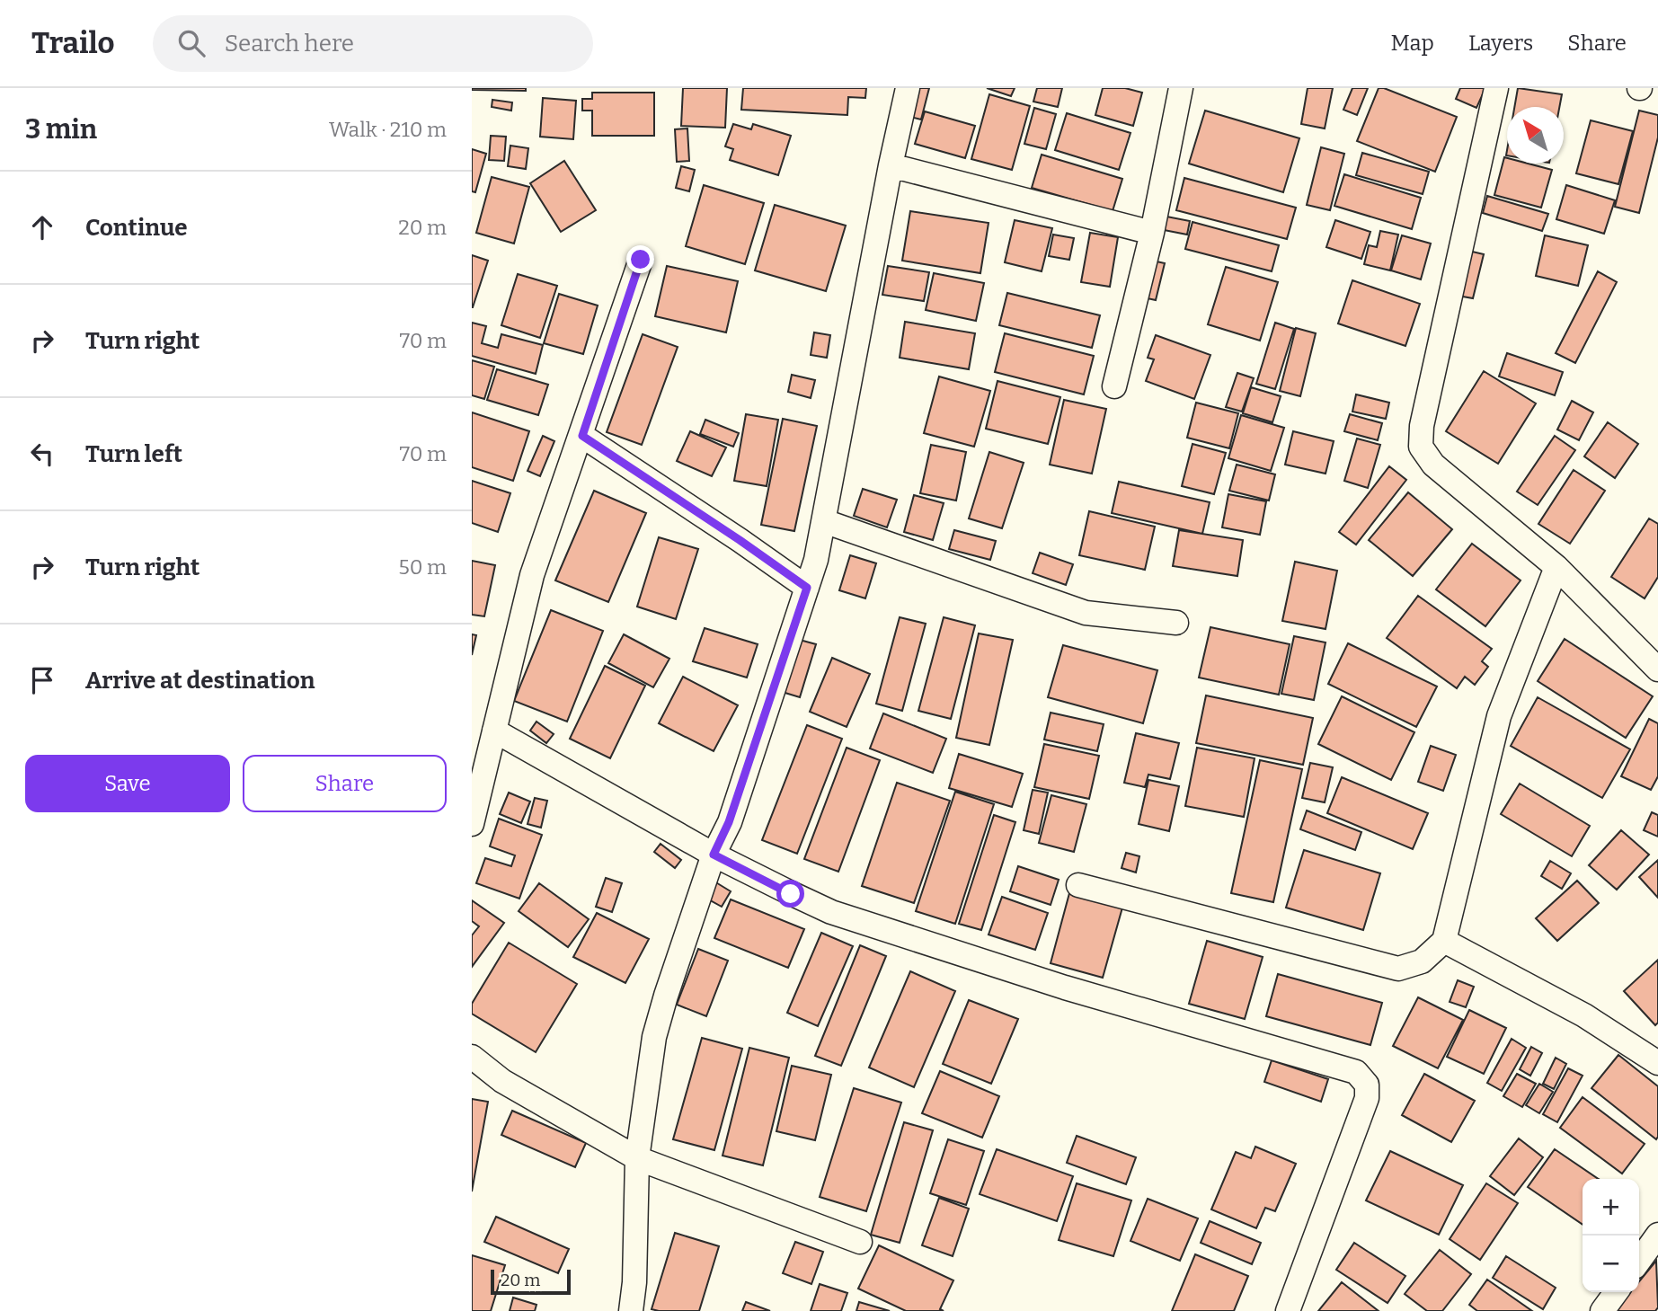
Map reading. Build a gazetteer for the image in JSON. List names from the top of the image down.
{
  "scale_bar": "20 m",
  "north": "top left",
  "page": {
    "header": "Trailo",
    "search": "Search here",
    "nav": ["Map", "Layers", "Share"],
    "heading": ["3 min", "Walk · 210 m"],
    "list": [
      ["Continue", "20 m"],
      ["Turn right", "70 m"],
      ["Turn left", "70 m"],
      ["Turn right", "50 m"],
      "Arrive at destination"
    ],
    "buttons": ["Save", "Share"],
    "map_buttons": ["+", "−"],
    "scale": "20 m"
  }
}
